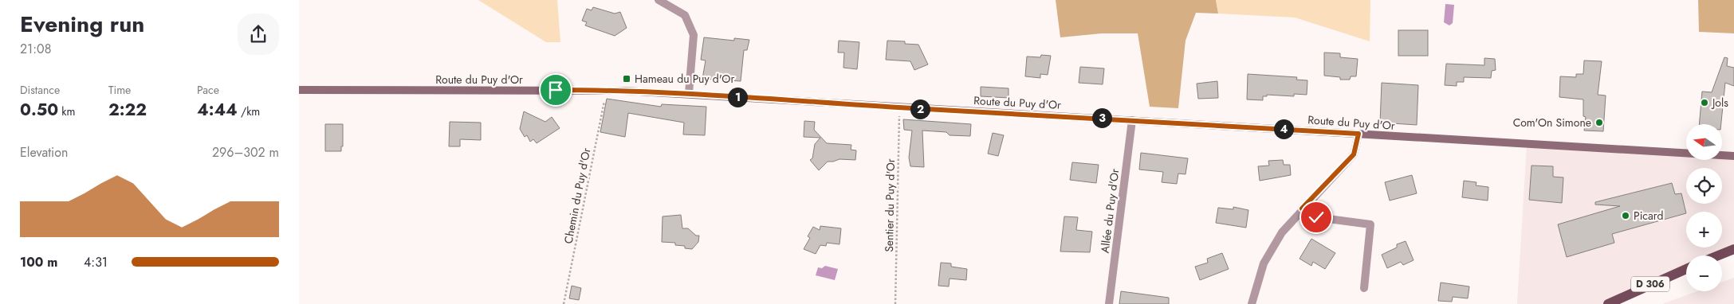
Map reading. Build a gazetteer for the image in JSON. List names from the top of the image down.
{
  "streets": {
    "main road": ["Route du Puy d'Or", "D 306"],
    "street": ["Allée du Puy d'Or"],
    "path": ["Chemin du Puy d'Or", "Sentier du Puy d'Or"]
  },
  "crossings": [
    ["Route du Puy d'Or", "Chemin du Puy d'Or"],
    ["Route du Puy d'Or", "Sentier du Puy d'Or"],
    ["Route du Puy d'Or", "Allée du Puy d'Or"]
  ],
  "places": {
    "transit": ["Hameau du Puy d'Or"],
    "other": ["Jols", "Com'On Simone", "Picard"]
  },
  "north": "left",
  "page": {
    "heading": ["Evening run", "21:08"],
    "stats": [
      ["Distance", "0.50 km"],
      ["Time", "2:22"],
      ["Pace", "4:44 /km"]
    ],
    "pins": [
      "1",
      "2",
      "3",
      "4"
    ],
    "map_buttons": ["+", "−"],
    "chart": ["Elevation", "296–302 m"],
    "list": [
      {
        "name": "100 m",
        "note": "4:31"
      }
    ]
  }
}
